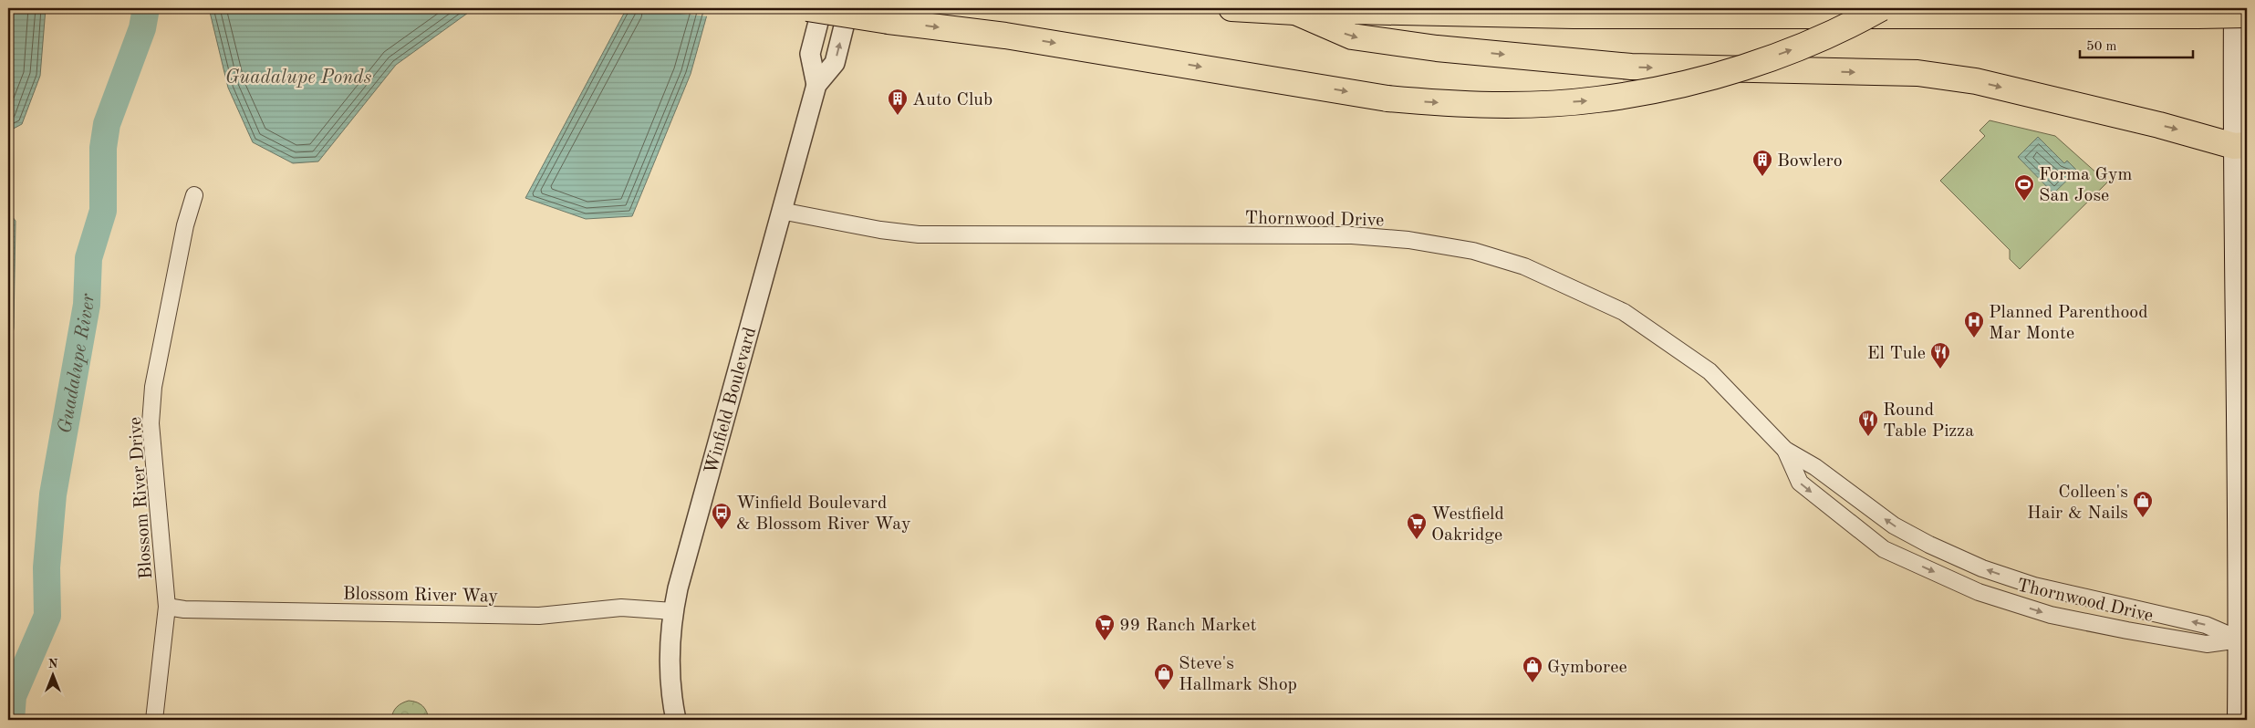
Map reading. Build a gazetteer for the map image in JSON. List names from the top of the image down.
{
  "streets": {
    "street": [
      "Thornwood Drive",
      "Winfield Boulevard",
      "Blossom River Drive",
      "Blossom River Way"
    ]
  },
  "crossings": [
    ["Thornwood Drive", "Winfield Boulevard"],
    ["Winfield Boulevard", "Blossom River Way"],
    ["Blossom River Drive", "Blossom River Way"]
  ],
  "water": ["Guadalupe Ponds", "Guadalupe River"],
  "places": {
    "building": ["Auto Club", "Bowlero"],
    "sports": ["Forma Gym San Jose"],
    "hospital": ["Planned Parenthood Mar Monte"],
    "restaurant": ["El Tule", "Round Table Pizza"],
    "shop": ["Colleen's Hair & Nails", "Gymboree", "Steve's Hallmark Shop"],
    "bus stop": ["Winfield Boulevard & Blossom River Way"],
    "supermarket": ["Westfield Oakridge", "99 Ranch Market"]
  },
  "scale_bar": "50 m",
  "north": "top"
}
